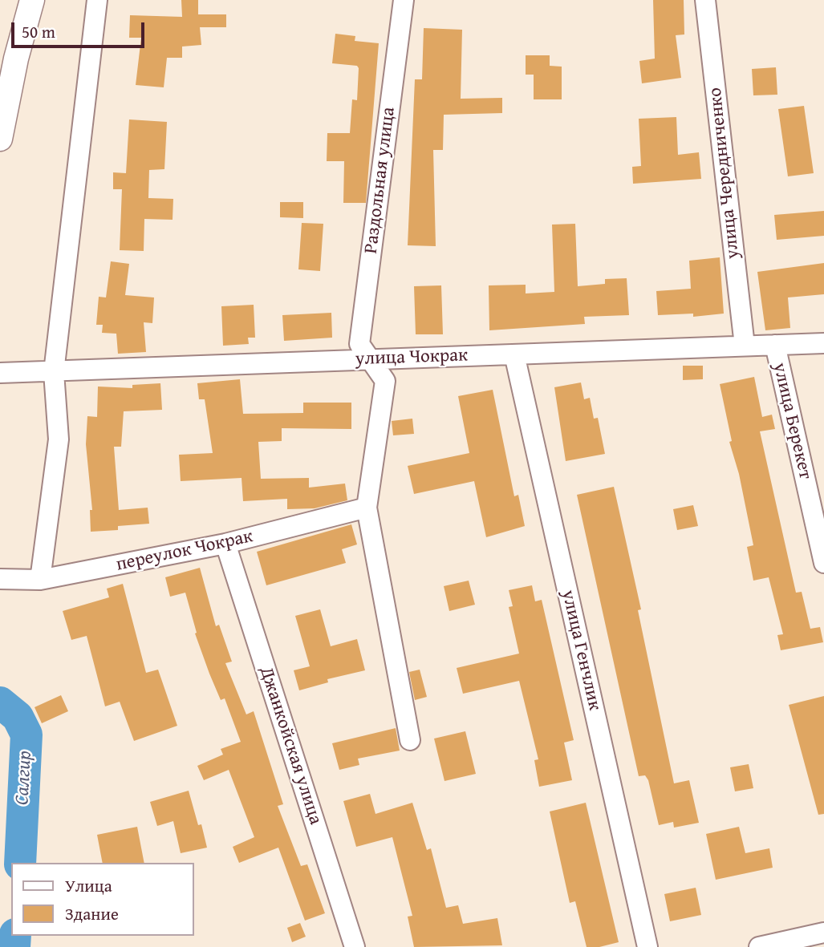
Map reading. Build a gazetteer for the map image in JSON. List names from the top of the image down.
{
  "streets": {
    "street": [
      "улица Чередниченко",
      "Раздольная улица",
      "улица Чокрак",
      "улица Берекет",
      "переулок Чокрак",
      "улица Генчлик",
      "Джанкойская улица"
    ]
  },
  "crossings": [
    ["улица Чередниченко", "улица Чокрак"],
    ["Раздольная улица", "улица Чокрак"],
    ["Раздольная улица", "переулок Чокрак"],
    ["улица Чокрак", "улица Берекет"],
    ["улица Чокрак", "улица Генчлик"],
    ["переулок Чокрак", "Джанкойская улица"]
  ],
  "water": ["Салгир"],
  "legend": ["Улица", "Здание"],
  "scale_bar": "50 m"
}
